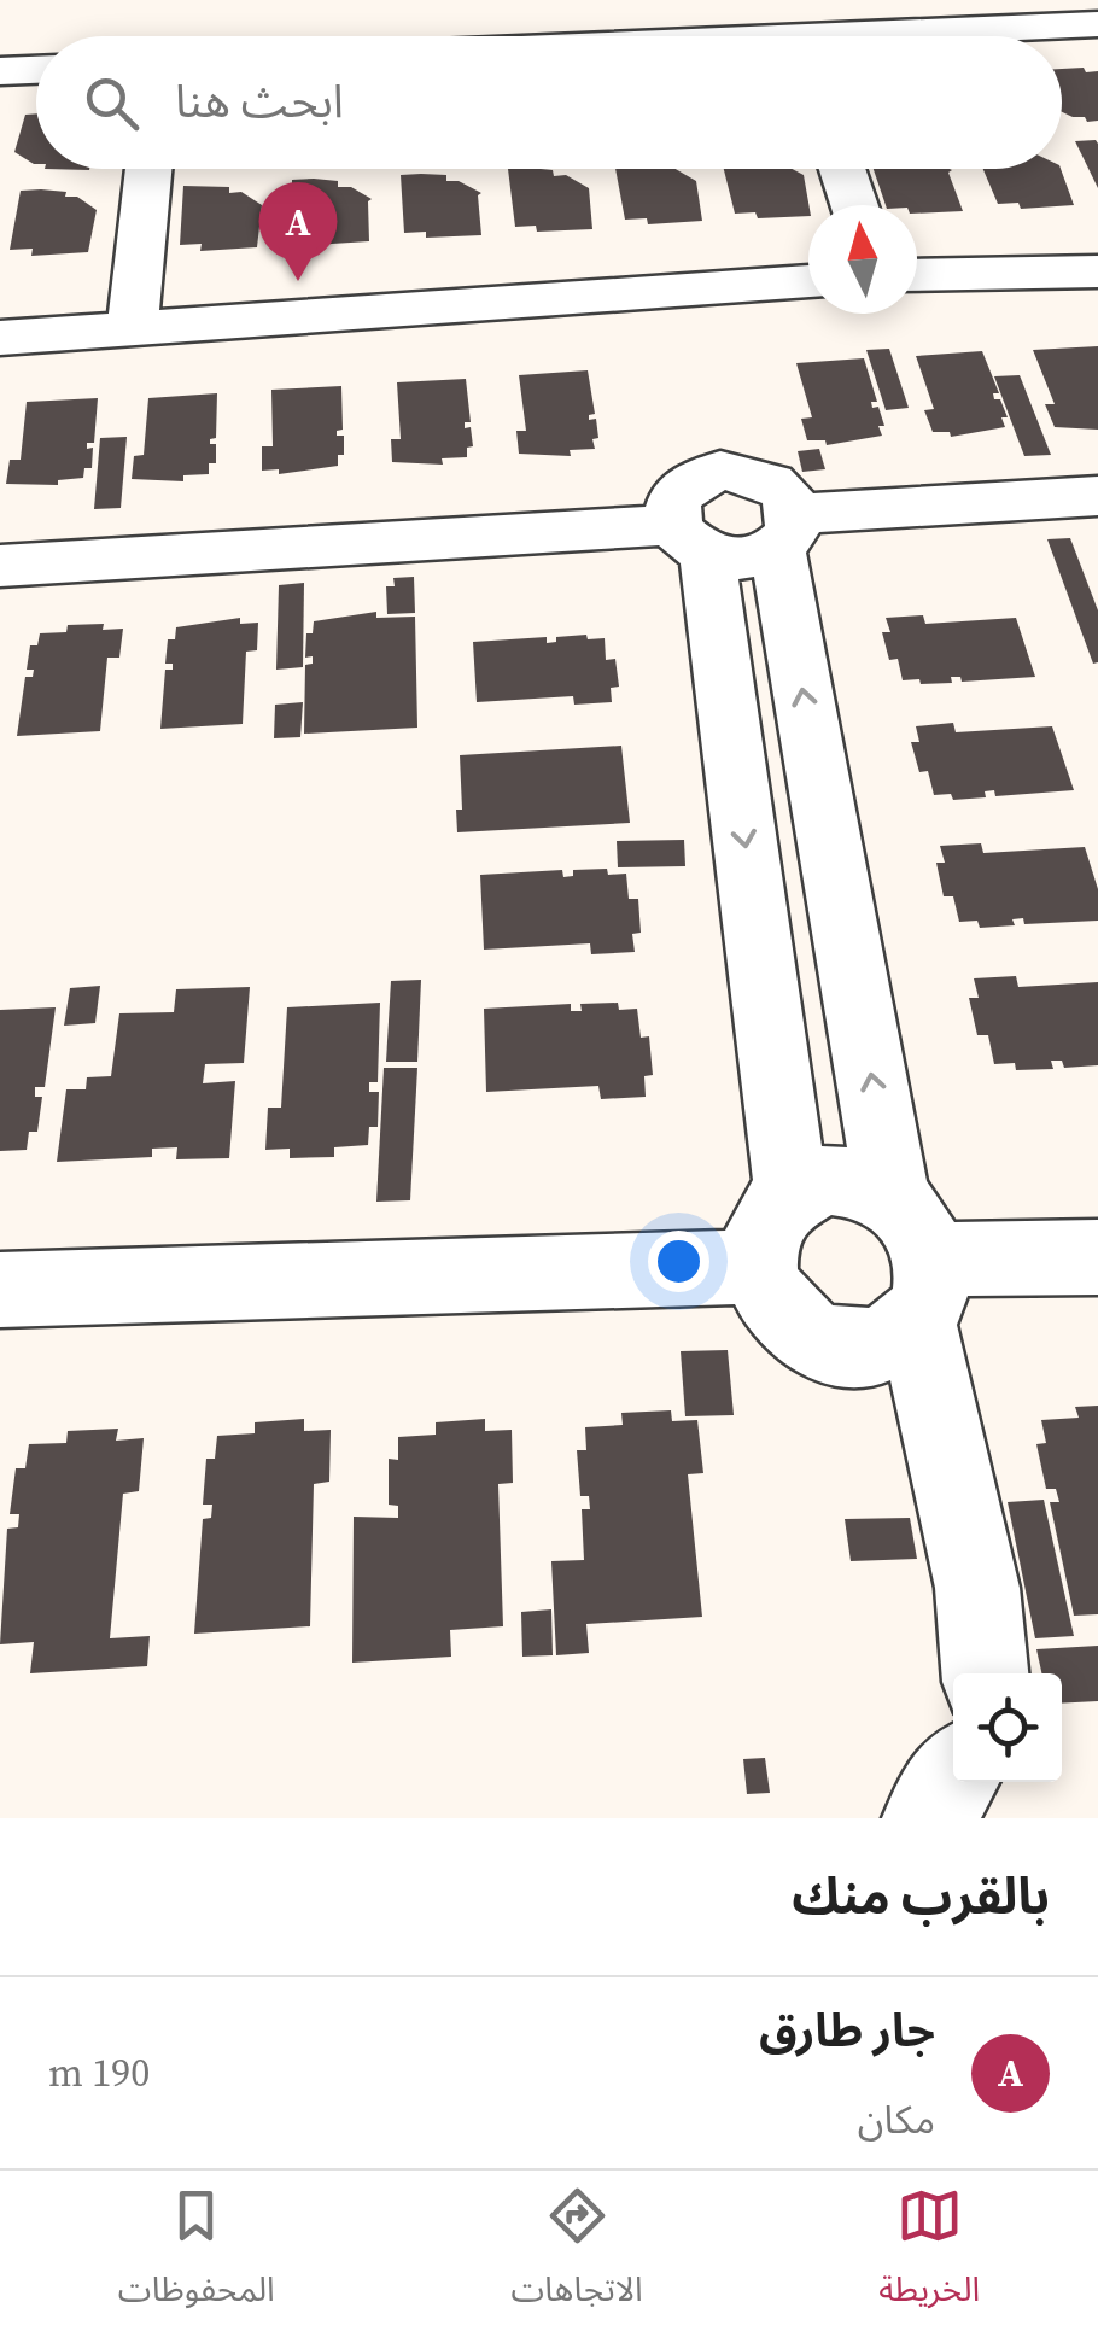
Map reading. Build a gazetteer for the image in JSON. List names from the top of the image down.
{
  "north": "top",
  "page": {
    "search": "ابحث هنا",
    "pins": "A",
    "heading": "بالقرب منك",
    "list": [
      {
        "mark": "A",
        "name": "جار طارق",
        "note": "مكان",
        "value": "190 m"
      }
    ],
    "nav": ["الخريطة", "الاتجاهات", "المحفوظات"]
  }
}
